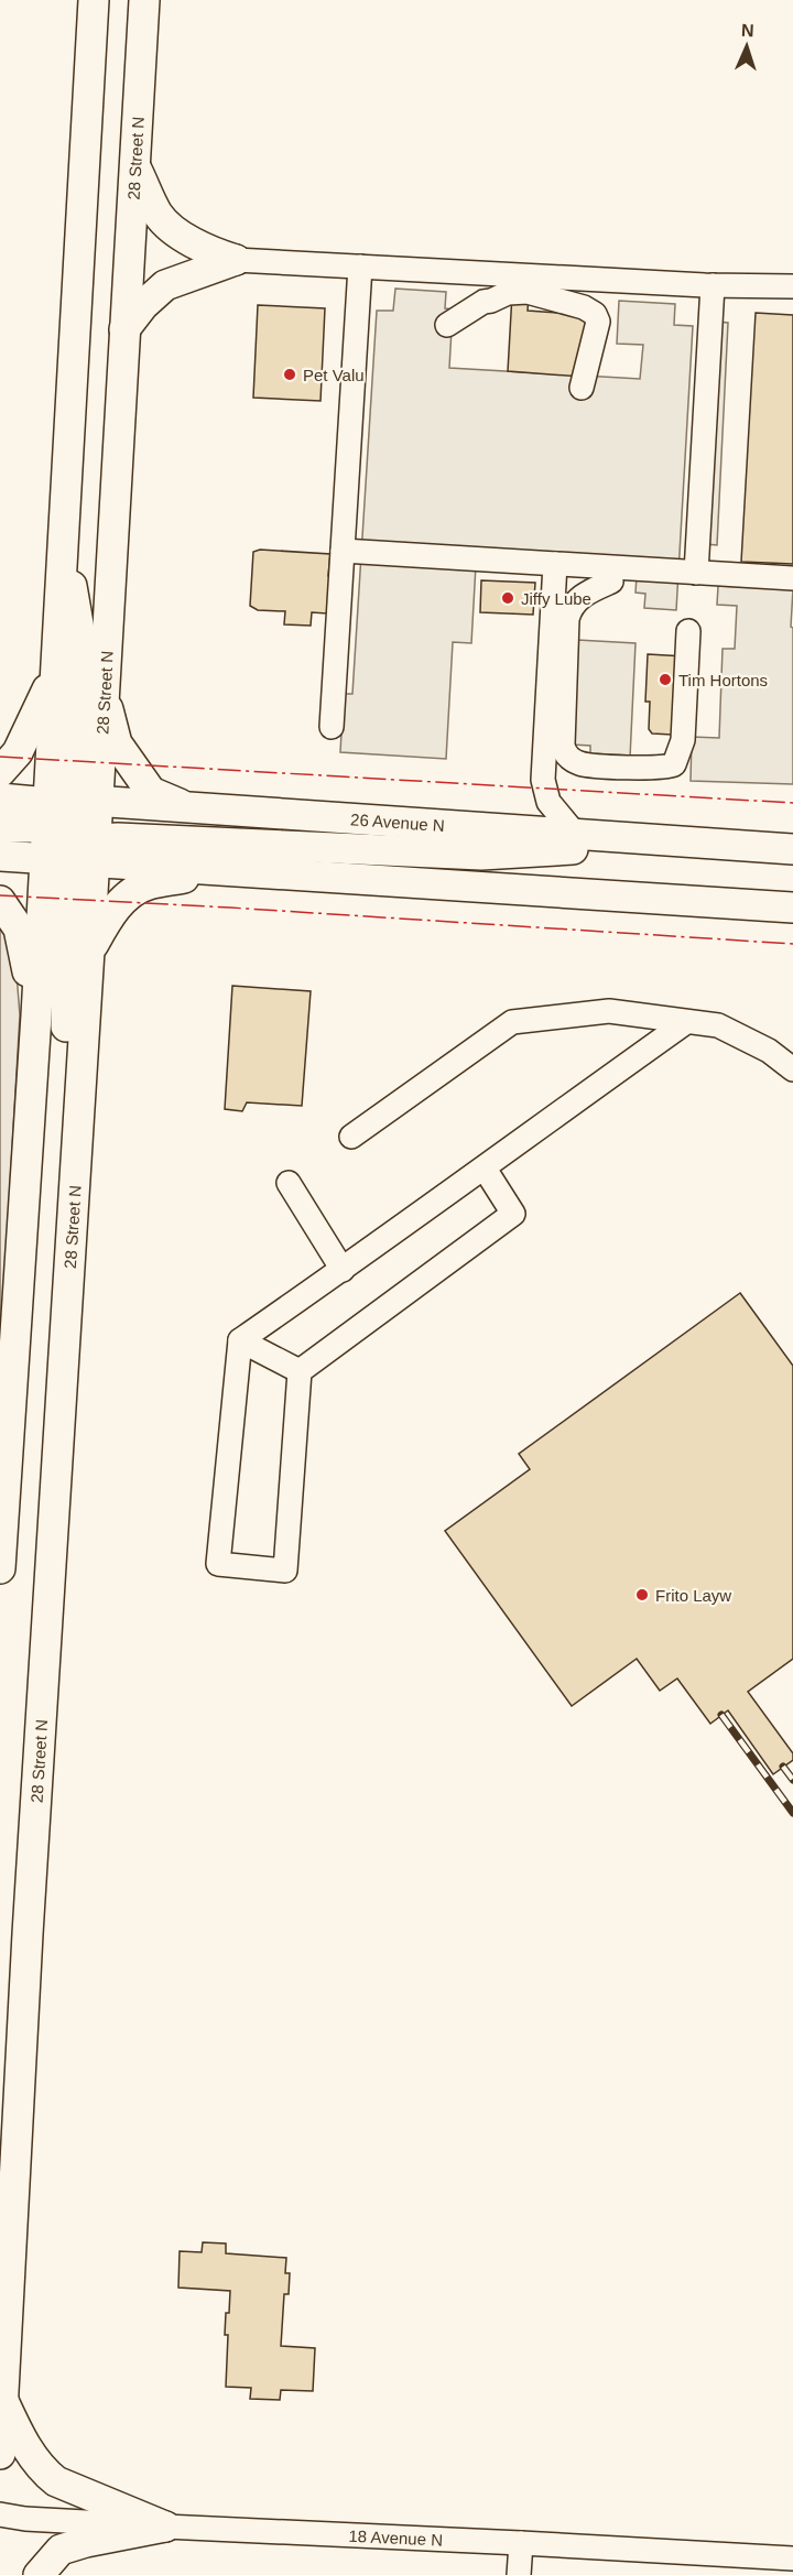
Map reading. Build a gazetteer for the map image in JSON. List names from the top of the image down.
{
  "streets": {
    "main road": ["28 Street N", "26 Avenue N"],
    "street": ["18 Avenue N"]
  },
  "crossings": [
    ["28 Street N", "26 Avenue N"]
  ],
  "places": [
    "Pet Valu",
    "Jiffy Lube",
    "Tim Hortons",
    "Frito Layw"
  ],
  "north": "top"
}
